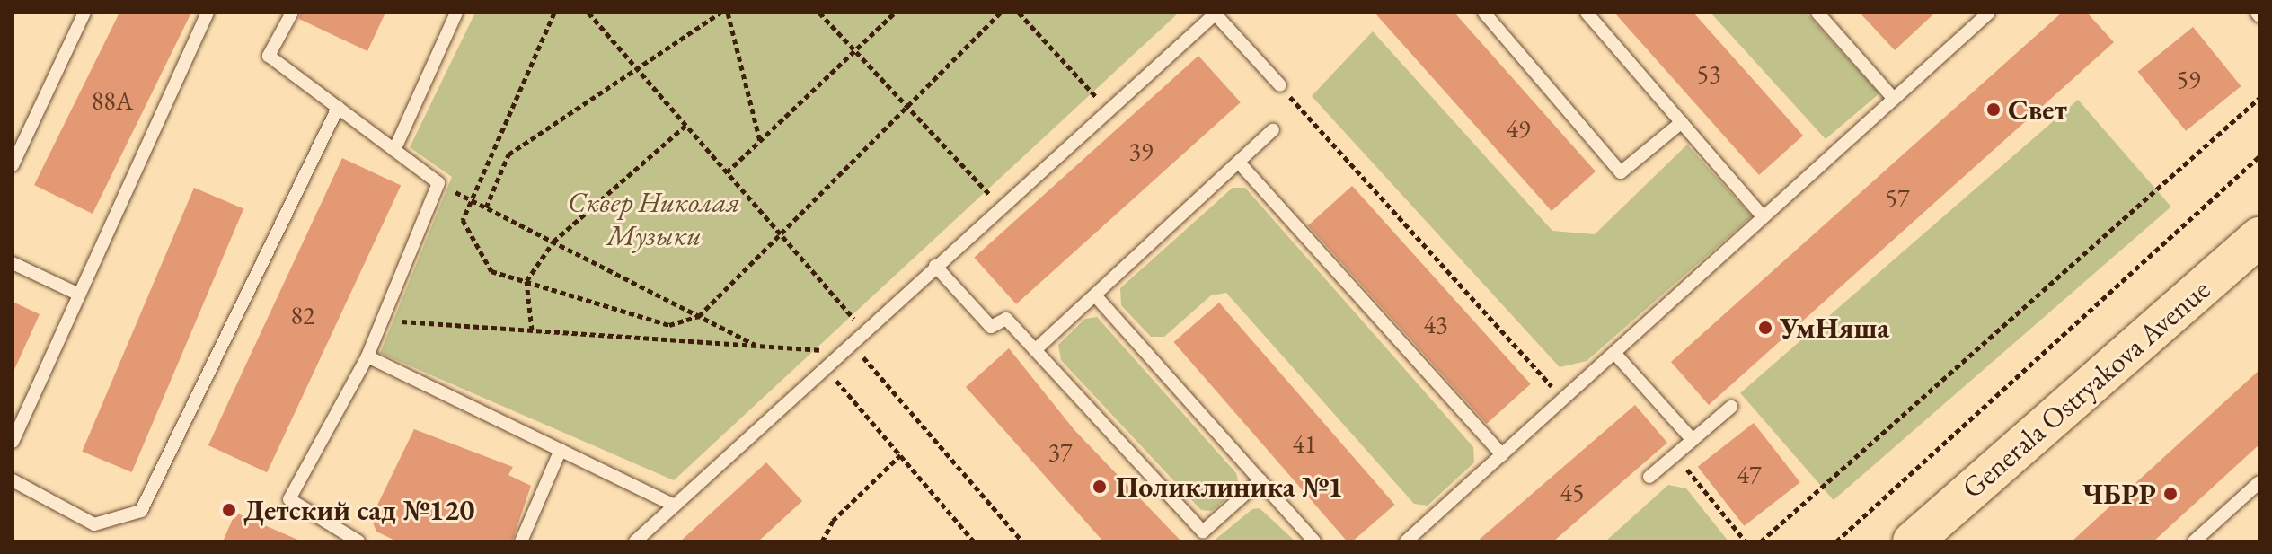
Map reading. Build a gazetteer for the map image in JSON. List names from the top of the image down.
{
  "streets": {
    "main road": ["Generala Ostryakova Avenue"]
  },
  "parks": ["Сквер Николая Музыки"],
  "places": [
    "Свет",
    "УмНяша",
    "Поликлиника №1",
    "ЧБРР",
    "Детский сад №120"
  ],
  "house_numbers": [
    "53",
    "59",
    "88А",
    "49",
    "39",
    "57",
    "82",
    "43",
    "41",
    "37",
    "47",
    "45"
  ]
}
